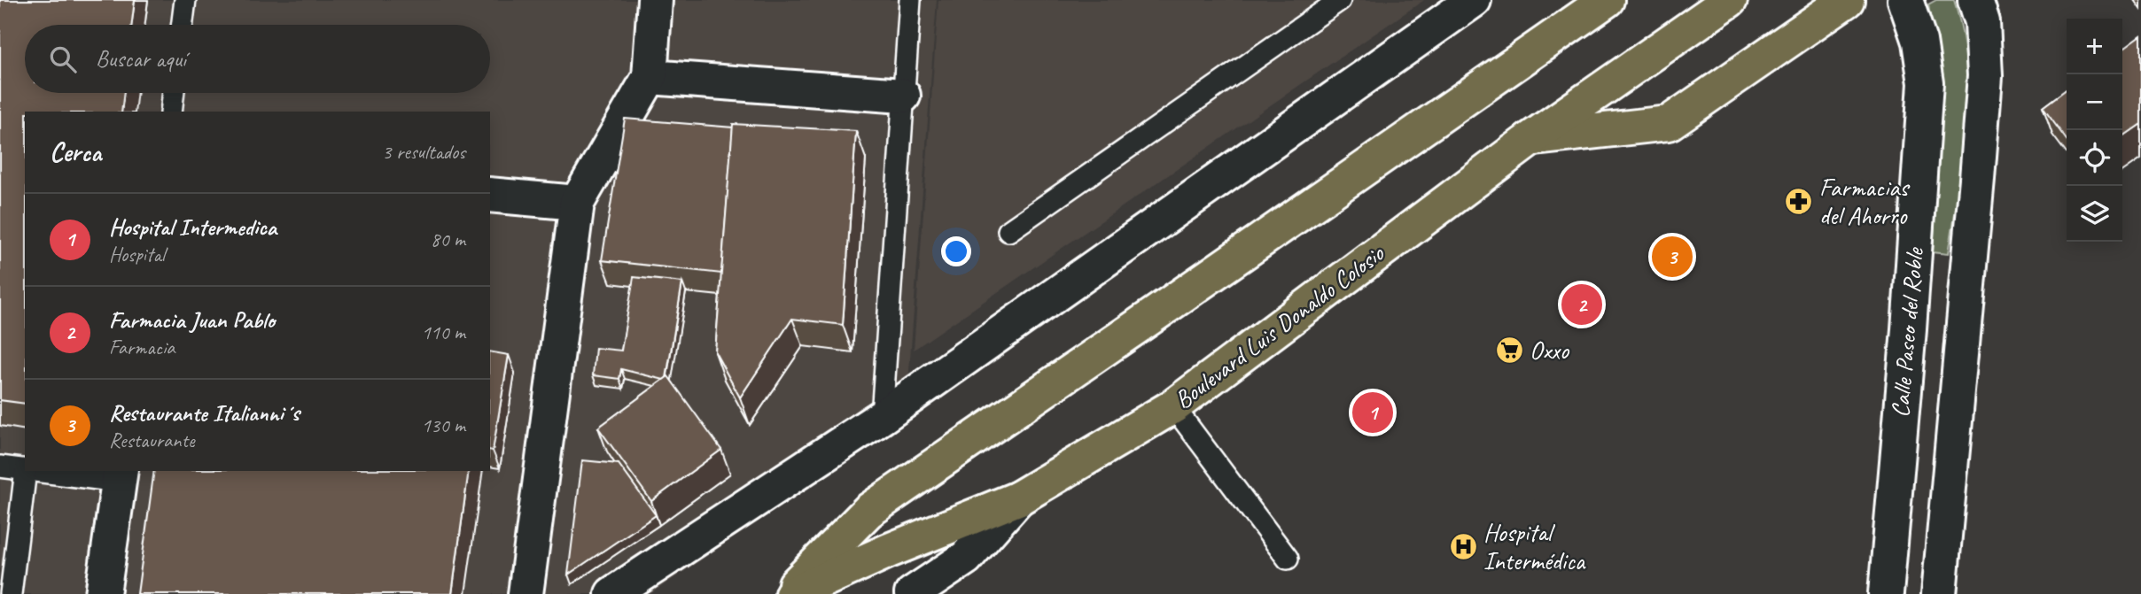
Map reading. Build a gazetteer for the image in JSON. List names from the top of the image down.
{
  "streets": {
    "main road": ["Boulevard Luis Donaldo Colosio"],
    "street": ["Calle Paseo del Roble"]
  },
  "places": {
    "pharmacy": ["Farmacias del Ahorro"],
    "supermarket": ["Oxxo"],
    "hospital": ["Hospital Intermédica"]
  },
  "page": {
    "map_buttons": ["+", "−"],
    "search": "Buscar aquí",
    "heading": ["Cerca", "3 resultados"],
    "list": [
      {
        "mark": "1",
        "name": "Hospital Intermedica",
        "note": "Hospital",
        "value": "80 m"
      },
      {
        "mark": "2",
        "name": "Farmacia Juan Pablo",
        "note": "Farmacia",
        "value": "110 m"
      },
      {
        "mark": "3",
        "name": "Restaurante Italianni´s",
        "note": "Restaurante",
        "value": "130 m"
      }
    ],
    "pins": ["3", "2", "1"]
  }
}
